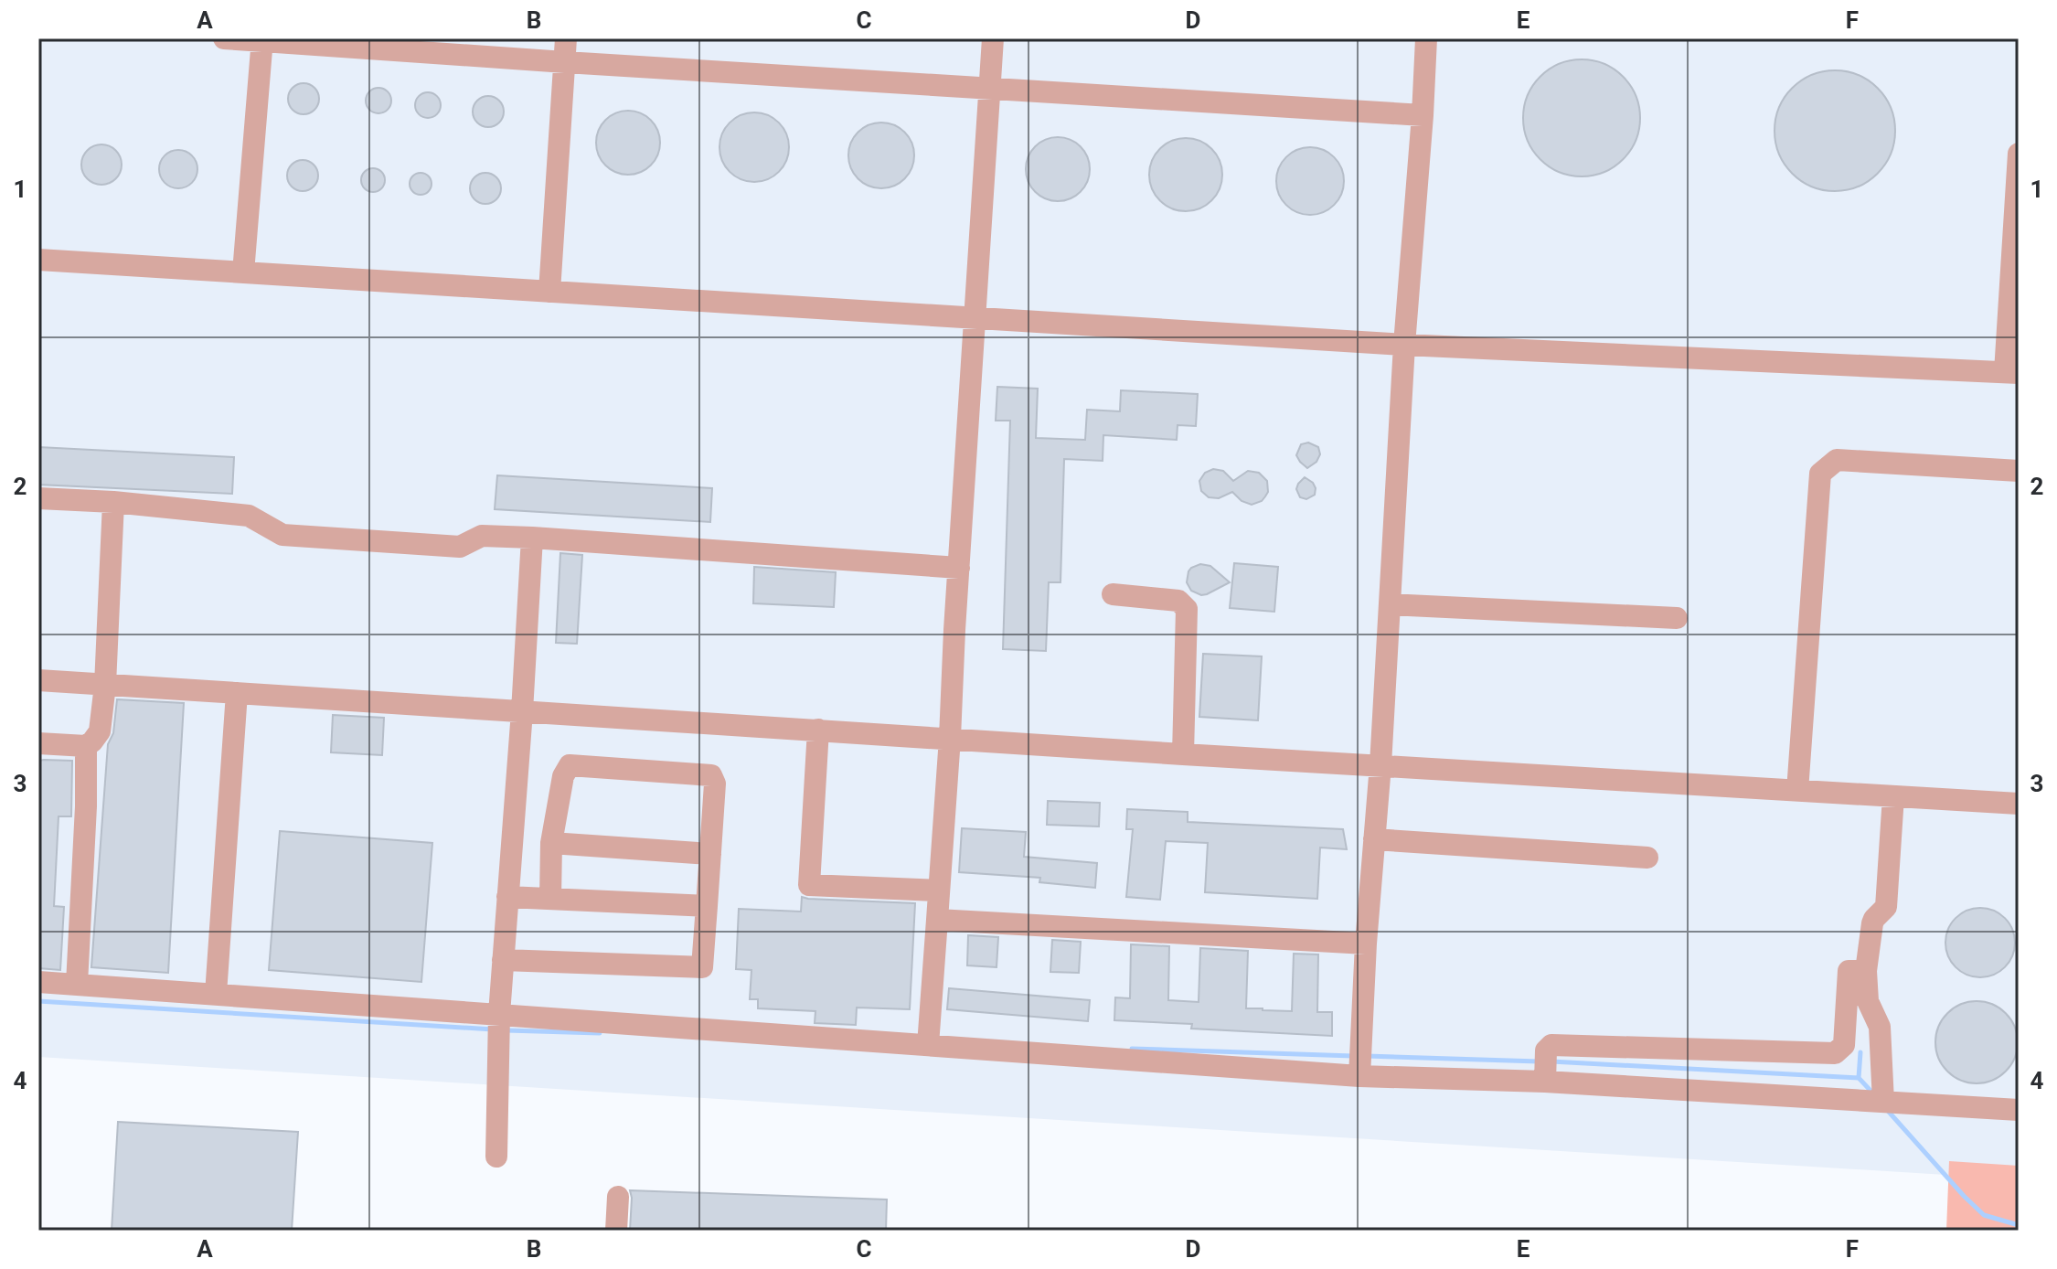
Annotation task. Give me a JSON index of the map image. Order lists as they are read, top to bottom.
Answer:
{
  "grid": {
    "columns": [
      "A",
      "B",
      "C",
      "D",
      "E",
      "F"
    ],
    "rows": [
      "1",
      "2",
      "3",
      "4"
    ]
  }
}
